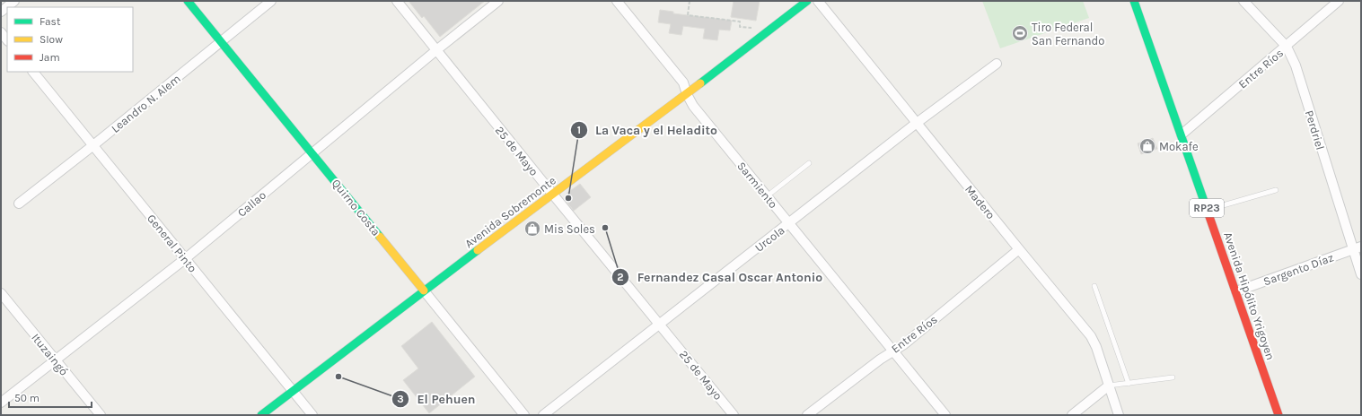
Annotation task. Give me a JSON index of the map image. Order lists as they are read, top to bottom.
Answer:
{
  "streets": {
    "main road": [
      "Quirno Costa",
      "RP23",
      "Avenida Sobremonte",
      "Avenida Hipólito Yrigoyen"
    ],
    "street": [
      "Entre Ríos",
      "Leandro N. Alem",
      "Perdriel",
      "25 de Mayo",
      "Sarmiento",
      "Madero",
      "Callao",
      "Urcola",
      "General Pinto",
      "Sargento Díaz",
      "Ituzaingó"
    ]
  },
  "crossings": [
    ["Entre Ríos", "Perdriel"],
    ["Entre Ríos", "Sarmiento"],
    ["Entre Ríos", "Madero"],
    ["Entre Ríos", "Avenida Hipólito Yrigoyen"],
    ["Leandro N. Alem", "Quirno Costa"],
    ["Leandro N. Alem", "General Pinto"],
    ["Perdriel", "Sargento Díaz"],
    ["25 de Mayo", "Callao"],
    ["25 de Mayo", "Avenida Sobremonte"],
    ["25 de Mayo", "Urcola"],
    ["Sarmiento", "Avenida Sobremonte"],
    ["Sarmiento", "Urcola"],
    ["Madero", "Urcola"],
    ["Callao", "Quirno Costa"],
    ["Callao", "General Pinto"],
    ["Callao", "Ituzaingó"],
    ["Quirno Costa", "Avenida Sobremonte"],
    ["Avenida Sobremonte", "General Pinto"],
    ["Sargento Díaz", "Avenida Hipólito Yrigoyen"]
  ],
  "places": {
    "sports": ["Tiro Federal San Fernando"],
    "shop": ["Mokafe", "Mis Soles"],
    "other": ["La Vaca y el Heladito", "Fernandez Casal Oscar Antonio", "El Pehuen"]
  },
  "legend": ["Fast", "Slow", "Jam"],
  "scale_bar": "50 m"
}
